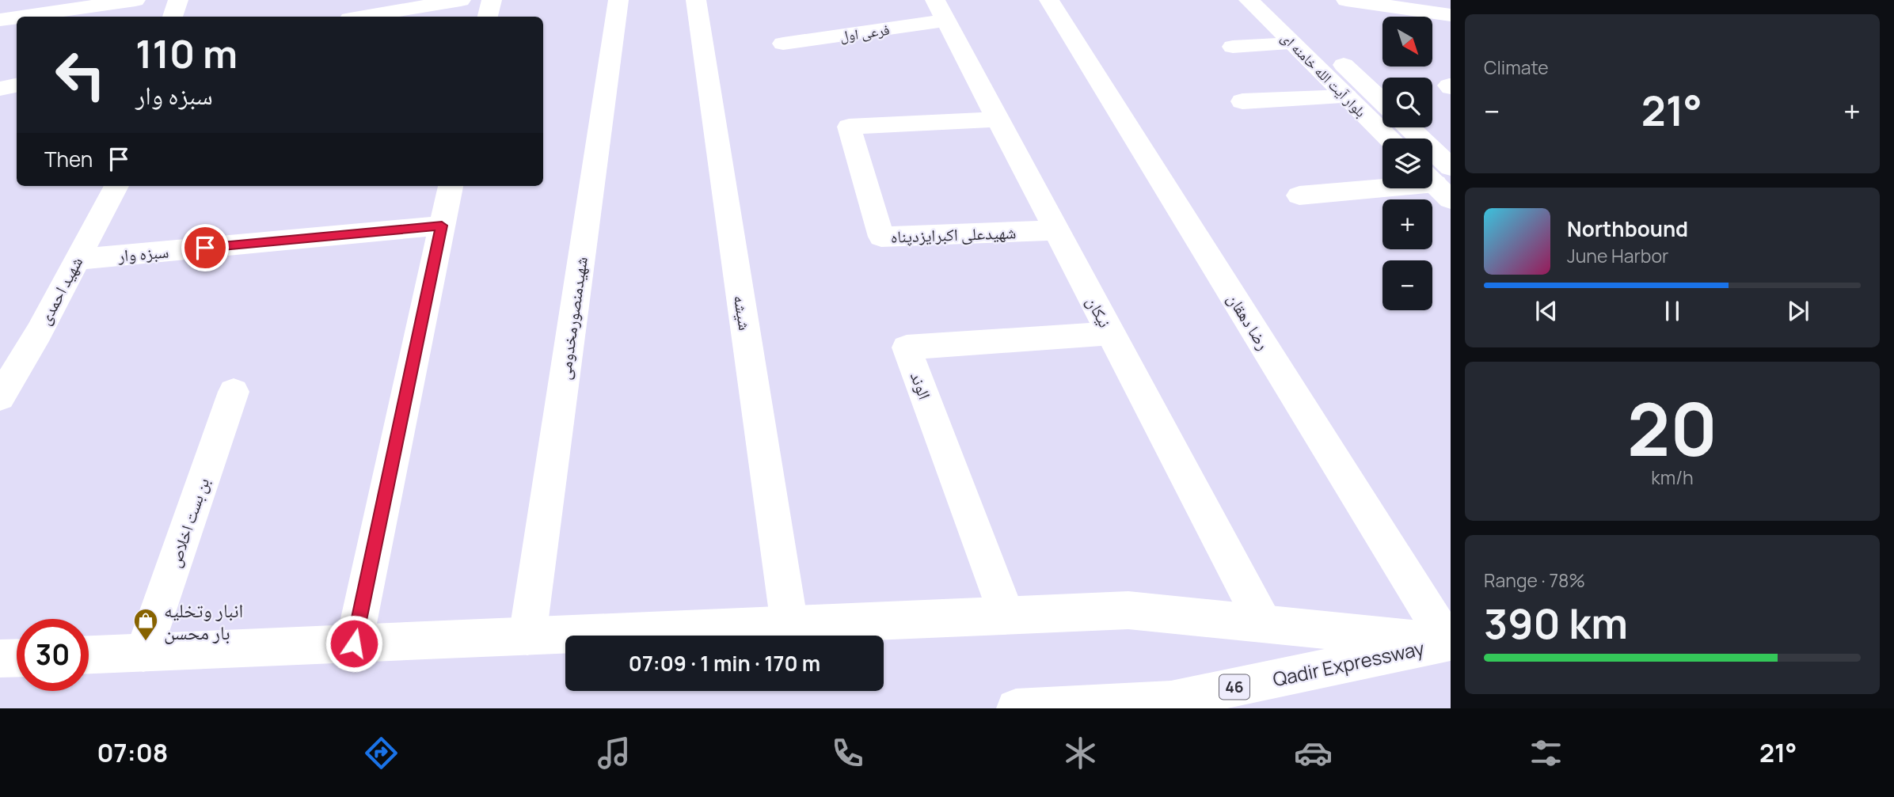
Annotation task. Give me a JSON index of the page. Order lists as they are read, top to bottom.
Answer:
{
  "streets": {
    "main road": [
      "فرعی اول",
      "بلوار آیت الله خامنه ای",
      "شهیدعلی اکبرایزدپناه",
      "سبزه وار",
      "شهید احمدی",
      "نیکان",
      "شیشه",
      "شهیدمنصورمخدومی",
      "رضا دهقان",
      "الوند",
      "بن بست اخلاص",
      "Qadir Expressway",
      "46"
    ]
  },
  "crossings": [
    ["فرعی اول", "نیکان"],
    ["شهیدعلی اکبرایزدپناه", "نیکان"],
    ["سبزه وار", "شهید احمدی"],
    ["نیکان", "الوند"],
    ["رضا دهقان", "Qadir Expressway"]
  ],
  "places": {
    "shop": ["انبار وتخلیه بار محسن"]
  },
  "north": "bottom right",
  "page": {
    "tile": [
      "Climate",
      ["20", "km/h"],
      ["Range · 78%", "390 km"]
    ],
    "map_buttons": ["+", "−"],
    "turn": ["110 m", "سبزه وار"],
    "heat": ["−", "21°", "+"],
    "then": "Then",
    "song": ["Northbound", "June Harbor"],
    "limit": "30",
    "trip": "07:09 · 1 min · 170 m",
    "tabs": ["07:08", "21°"]
  }
}
